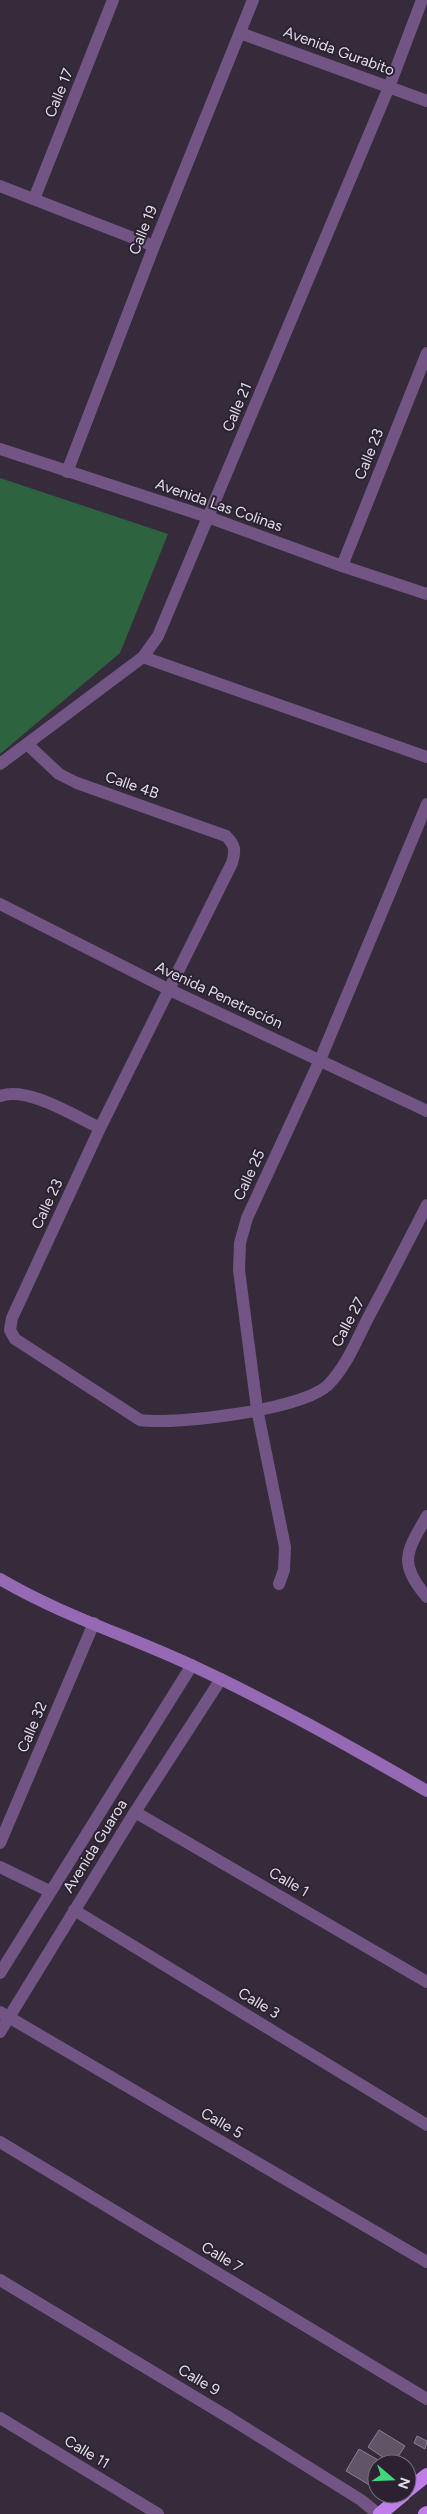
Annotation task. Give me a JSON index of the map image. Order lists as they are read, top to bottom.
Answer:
{
  "streets": {
    "street": [
      "Avenida Gurabito",
      "Calle 17",
      "Calle 19",
      "Calle 21",
      "Calle 23",
      "Avenida Las Colinas",
      "Calle 4B",
      "Avenida Penetración",
      "Calle 25",
      "Calle 27",
      "Calle 32",
      "Avenida Guaroa",
      "Calle 1",
      "Calle 3",
      "Calle 5",
      "Calle 7",
      "Calle 9",
      "Calle 11"
    ]
  },
  "crossings": [
    ["Avenida Gurabito", "Calle 19"],
    ["Avenida Gurabito", "Calle 21"],
    ["Calle 19", "Avenida Las Colinas"],
    ["Calle 21", "Avenida Las Colinas"],
    ["Calle 21", "Calle 4B"],
    ["Calle 23", "Avenida Las Colinas"],
    ["Calle 23", "Calle 4B"],
    ["Calle 23", "Avenida Penetración"],
    ["Calle 23", "Calle 25"],
    ["Calle 23", "Calle 27"],
    ["Avenida Penetración", "Calle 25"],
    ["Calle 25", "Calle 27"],
    ["Avenida Guaroa", "Calle 1"],
    ["Avenida Guaroa", "Calle 3"],
    ["Avenida Guaroa", "Calle 5"]
  ],
  "north": "right"
}
